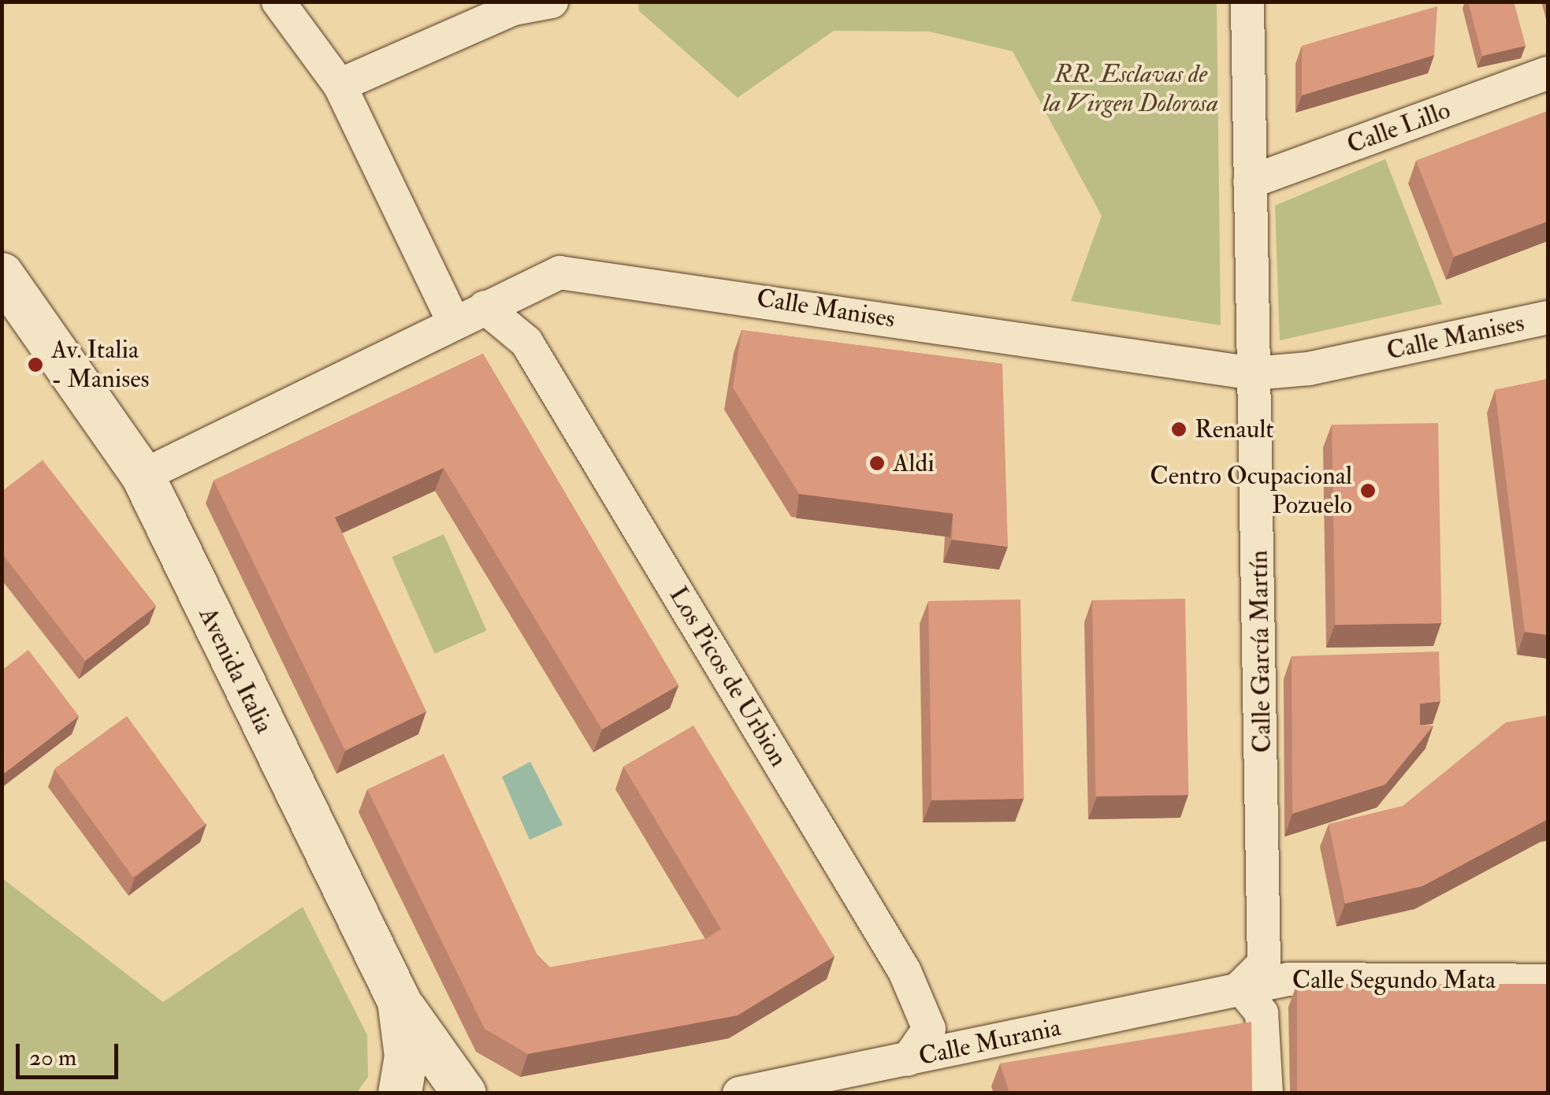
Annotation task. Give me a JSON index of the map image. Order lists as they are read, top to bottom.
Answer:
{
  "streets": {
    "main road": ["Avenida Italia"],
    "street": [
      "Calle Lillo",
      "Calle Manises",
      "Calle García Martín",
      "Los Picos de Urbion",
      "Calle Segundo Mata",
      "Calle Murania"
    ]
  },
  "crossings": [
    ["Calle Lillo", "Calle García Martín"],
    ["Calle Manises", "Calle García Martín"],
    ["Calle Manises", "Avenida Italia"],
    ["Calle Manises", "Los Picos de Urbion"],
    ["Calle García Martín", "Calle Segundo Mata"],
    ["Calle García Martín", "Calle Murania"],
    ["Los Picos de Urbion", "Calle Murania"],
    ["Calle Segundo Mata", "Calle Murania"]
  ],
  "parks": ["RR. Esclavas de la Virgen Dolorosa"],
  "places": [
    "Av. Italia - Manises",
    "Renault",
    "Aldi",
    "Centro Ocupacional Pozuelo"
  ],
  "scale_bar": "20 m"
}
